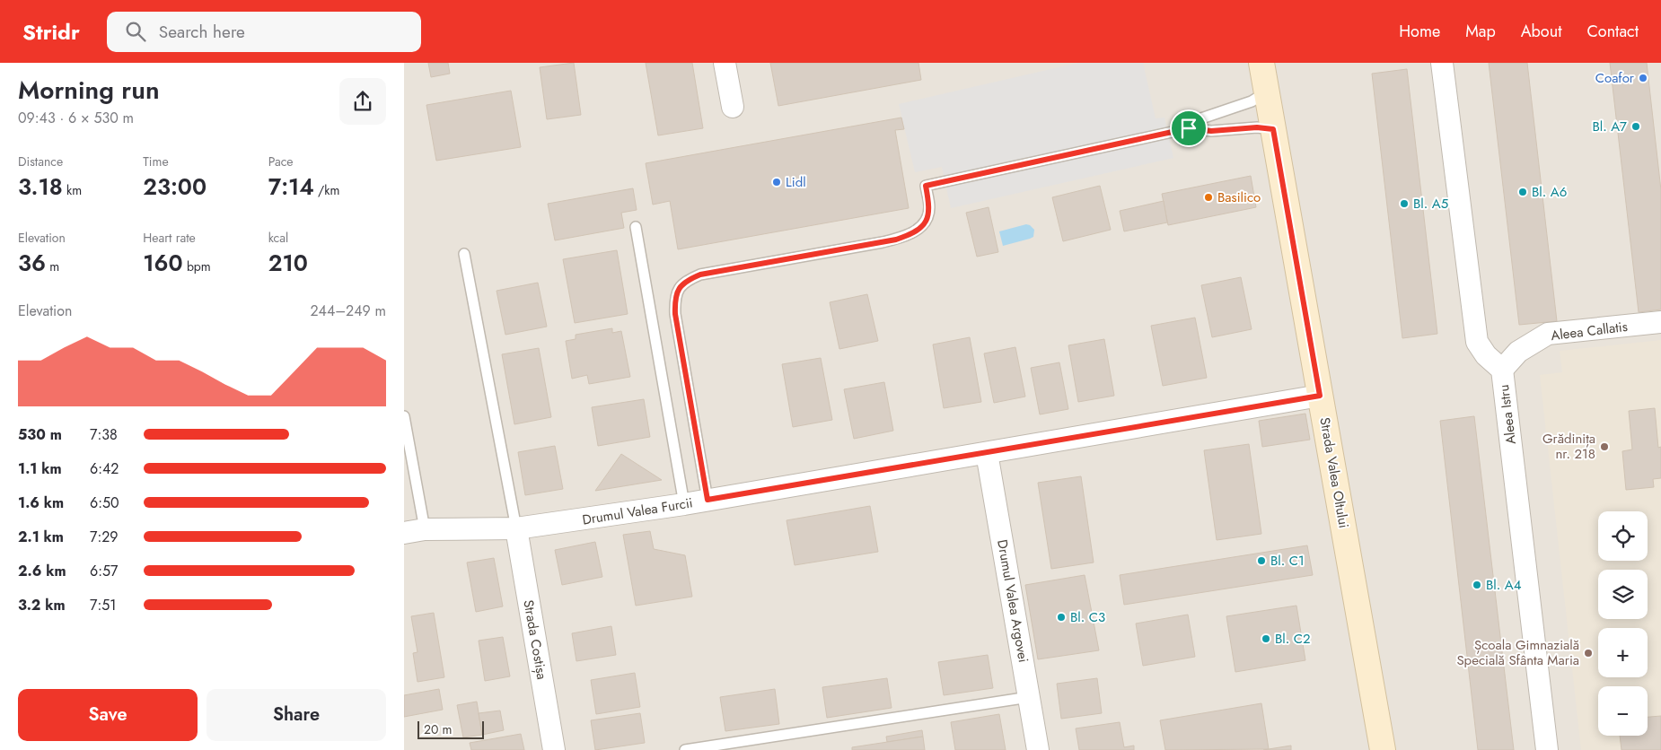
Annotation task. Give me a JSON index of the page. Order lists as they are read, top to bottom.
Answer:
{
  "streets": {
    "main road": ["Strada Valea Oltului"],
    "street": [
      "Aleea Callatis",
      "Aleea Istru",
      "Drumul Valea Furcii",
      "Drumul Valea Argovei",
      "Strada Costișa"
    ]
  },
  "crossings": [
    ["Aleea Callatis", "Aleea Istru"],
    ["Strada Valea Oltului", "Drumul Valea Furcii"],
    ["Drumul Valea Furcii", "Drumul Valea Argovei"],
    ["Drumul Valea Furcii", "Strada Costișa"]
  ],
  "places": [
    "Coafor",
    "Bl. A7",
    "Lidl",
    "Bl. A6",
    "Basilico",
    "Bl. A5",
    "Grădinița nr. 218",
    "Bl. C1",
    "Bl. A4",
    "Bl. C3",
    "Bl. C2",
    "Școala Gimnazială Specială Sfânta Maria"
  ],
  "scale_bar": "20 m",
  "page": {
    "header": "Stridr",
    "search": "Search here",
    "nav": [
      "Home",
      "Map",
      "About",
      "Contact"
    ],
    "heading": ["Morning run", "09:43 · 6 × 530 m"],
    "stats": [
      ["Distance", "3.18 km"],
      ["Time", "23:00"],
      ["Pace", "7:14 /km"],
      ["Elevation", "36 m"],
      ["Heart rate", "160 bpm"],
      ["kcal", "210"]
    ],
    "chart": ["Elevation", "244–249 m"],
    "list": [
      {
        "name": "530 m",
        "note": "7:38"
      },
      {
        "name": "1.1 km",
        "note": "6:42"
      },
      {
        "name": "1.6 km",
        "note": "6:50"
      },
      {
        "name": "2.1 km",
        "note": "7:29"
      },
      {
        "name": "2.6 km",
        "note": "6:57"
      },
      {
        "name": "3.2 km",
        "note": "7:51"
      }
    ],
    "map_buttons": ["+", "−"],
    "buttons": ["Save", "Share"],
    "scale": "20 m"
  }
}
